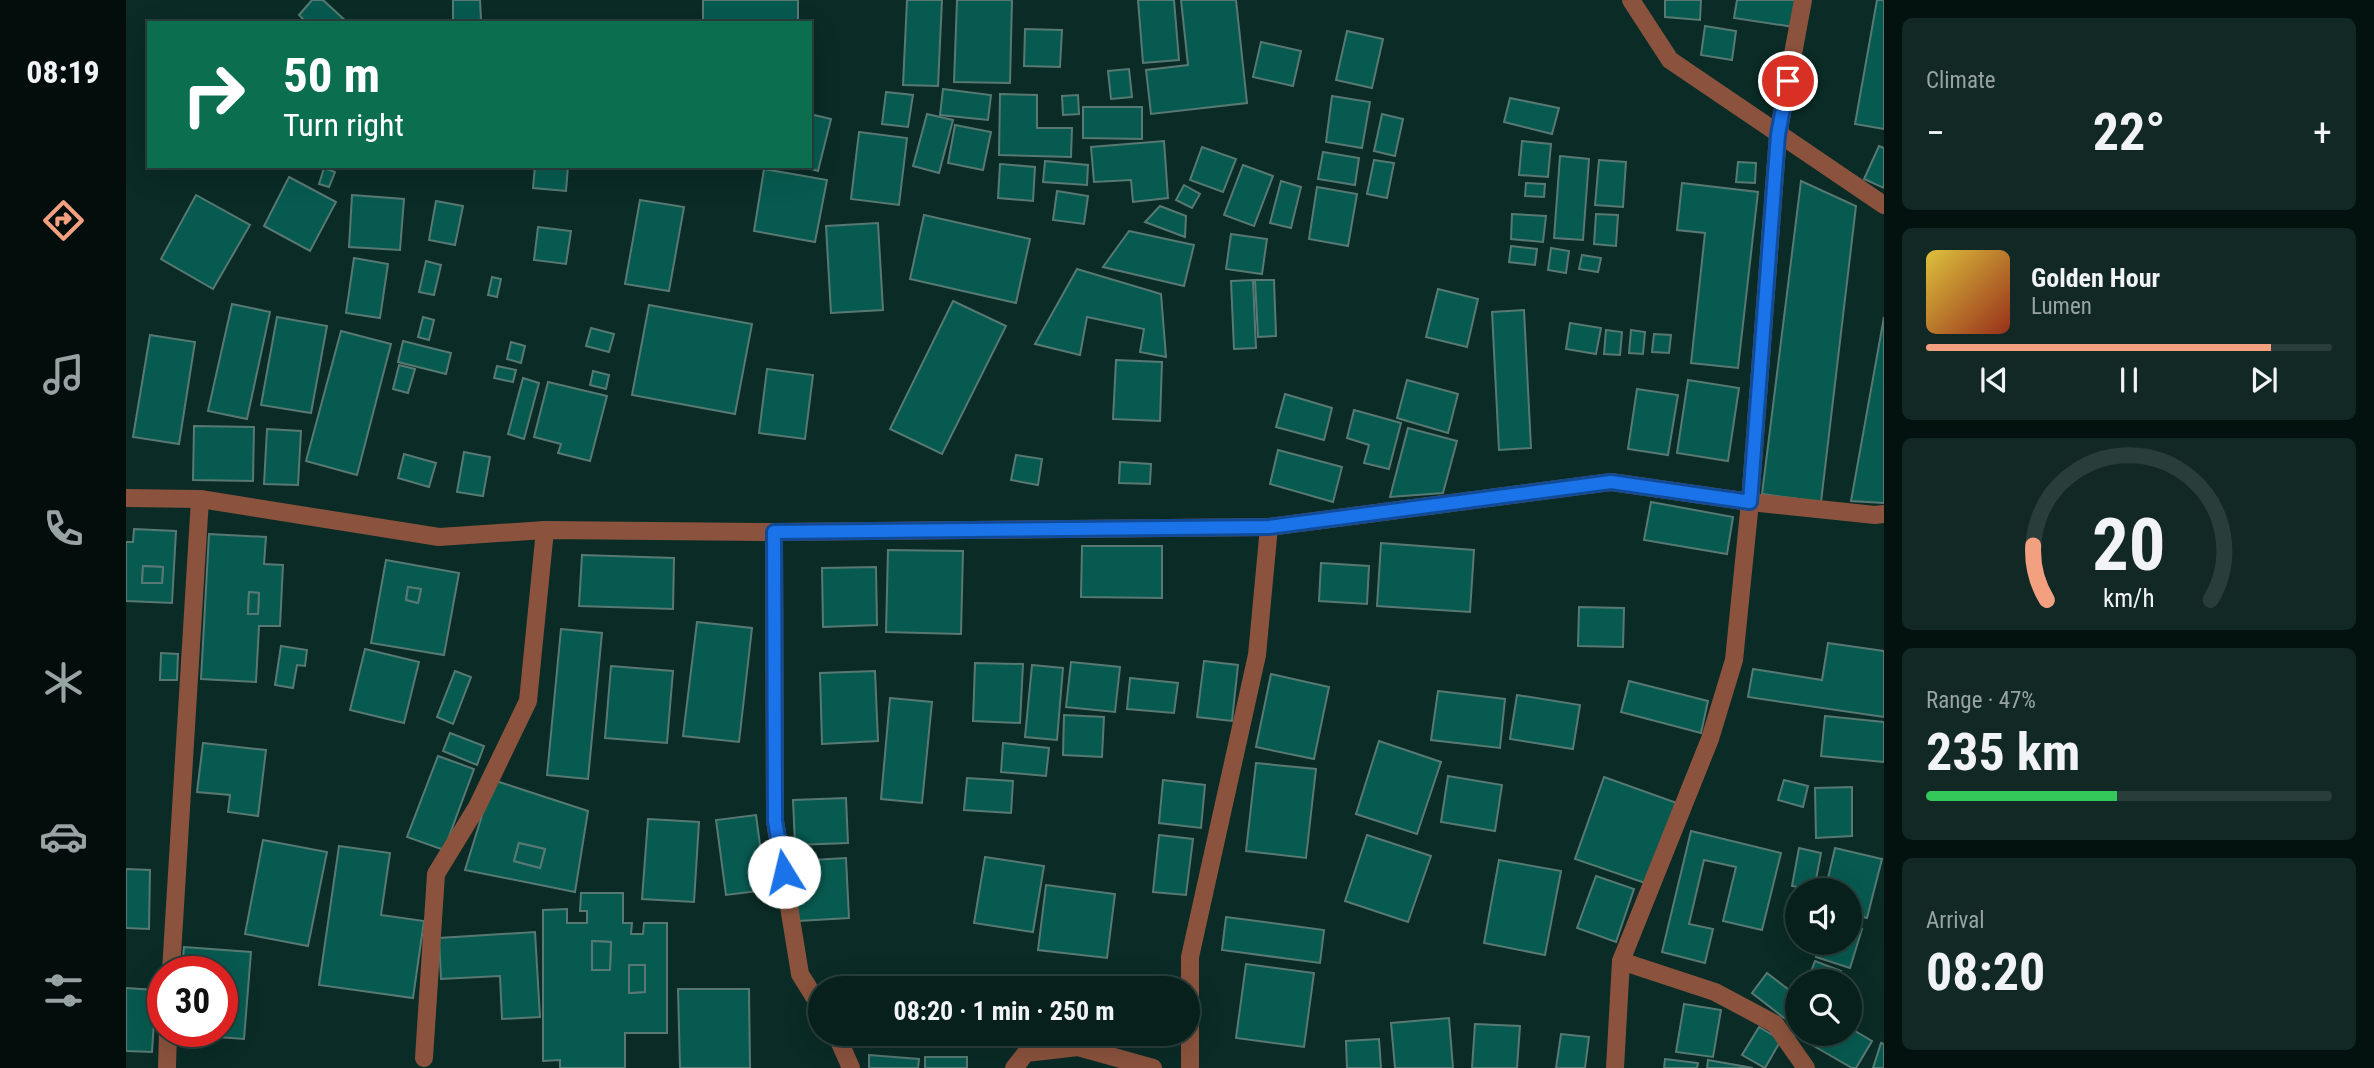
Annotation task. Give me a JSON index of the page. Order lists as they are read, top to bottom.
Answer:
{
  "page": {
    "tabs": "08:19",
    "tile": [
      "Climate",
      ["Range · 47%", "235 km"],
      ["Arrival", "08:20"]
    ],
    "turn": ["50 m", "Turn right"],
    "heat": ["−", "22°", "+"],
    "song": ["Golden Hour", "Lumen"],
    "limit": "30",
    "trip": "08:20 · 1 min · 250 m",
    "gauge": ["20", "km/h"]
  }
}
